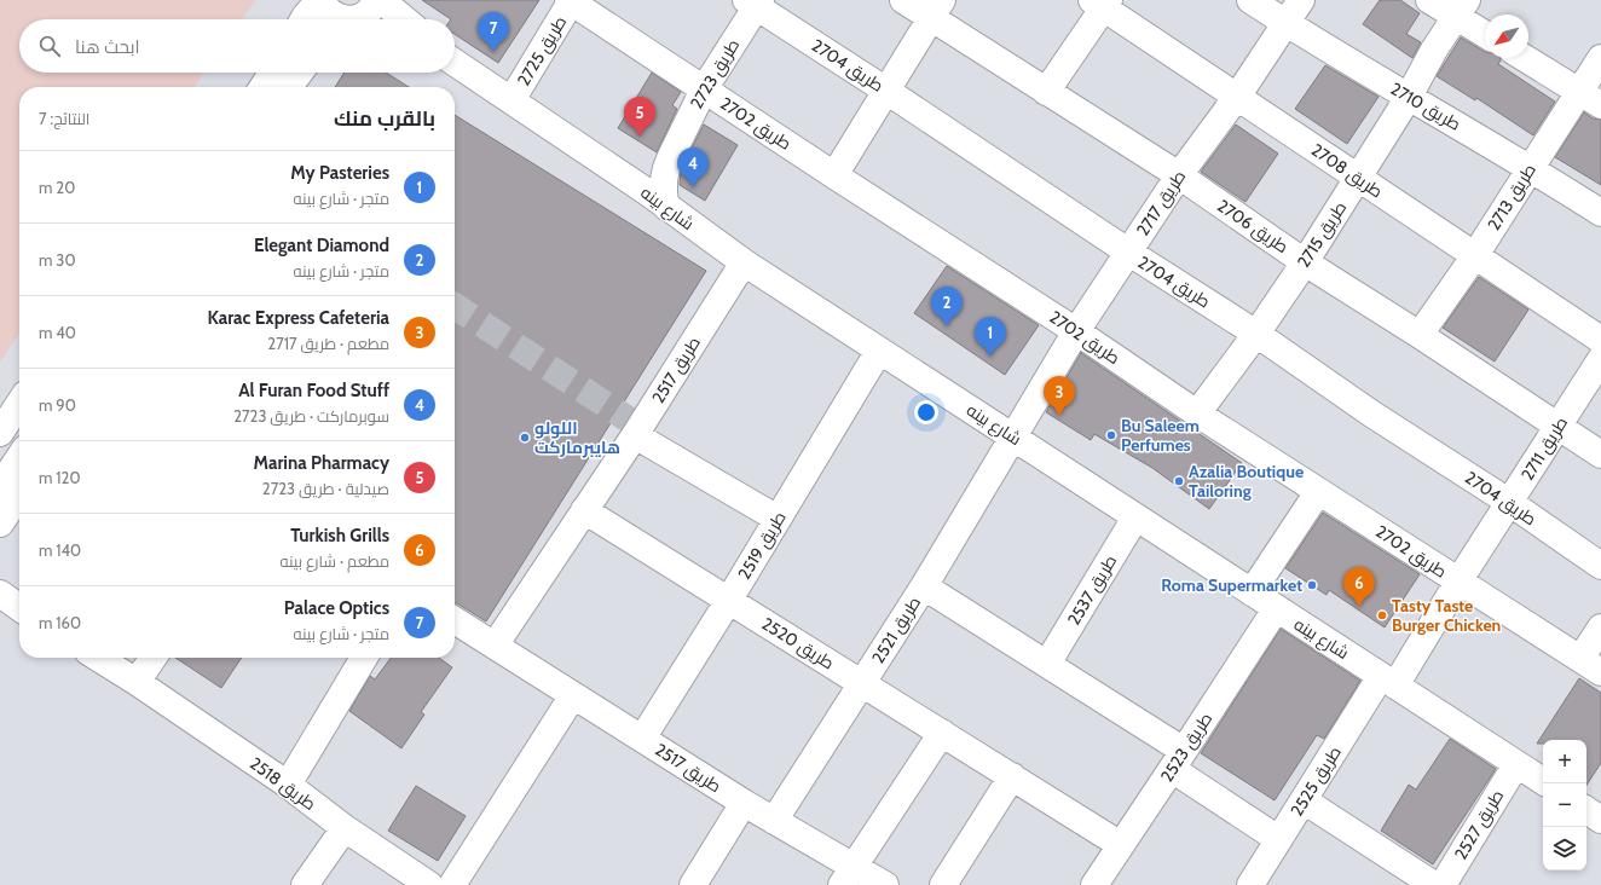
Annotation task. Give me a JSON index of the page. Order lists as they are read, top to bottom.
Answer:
{
  "streets": {
    "street": [
      "طريق 2725",
      "طريق 2704",
      "طريق 2723",
      "طريق 2710",
      "طريق 2702",
      "طريق 2708",
      "طريق 2713",
      "طريق 2717",
      "شارع بينه",
      "طريق 2706",
      "طريق 2715",
      "طريق 2517",
      "طريق 2711",
      "طريق 2519",
      "طريق 2537",
      "طريق 2521",
      "طريق 2520",
      "طريق 2523",
      "طريق 2525",
      "طريق 2518",
      "طريق 2527"
    ]
  },
  "crossings": [
    ["طريق 2725", "طريق 2702"],
    ["طريق 2725", "شارع بينه"],
    ["طريق 2704", "طريق 2723"],
    ["طريق 2704", "طريق 2717"],
    ["طريق 2704", "طريق 2715"],
    ["طريق 2704", "طريق 2711"],
    ["طريق 2723", "طريق 2702"],
    ["طريق 2723", "شارع بينه"],
    ["طريق 2710", "طريق 2713"],
    ["طريق 2710", "طريق 2717"],
    ["طريق 2710", "طريق 2715"],
    ["طريق 2702", "طريق 2717"],
    ["طريق 2702", "طريق 2715"],
    ["طريق 2702", "طريق 2711"],
    ["طريق 2708", "طريق 2713"],
    ["طريق 2708", "طريق 2717"],
    ["طريق 2708", "طريق 2715"],
    ["طريق 2713", "طريق 2706"],
    ["طريق 2717", "شارع بينه"],
    ["طريق 2717", "طريق 2706"],
    ["طريق 2717", "طريق 2521"],
    ["شارع بينه", "طريق 2517"],
    ["شارع بينه", "طريق 2711"],
    ["شارع بينه", "طريق 2519"],
    ["شارع بينه", "طريق 2537"],
    ["شارع بينه", "طريق 2521"],
    ["شارع بينه", "طريق 2523"],
    ["شارع بينه", "طريق 2525"],
    ["شارع بينه", "طريق 2527"],
    ["طريق 2706", "طريق 2715"],
    ["طريق 2706", "طريق 2711"],
    ["طريق 2517", "طريق 2519"],
    ["طريق 2517", "طريق 2521"],
    ["طريق 2517", "طريق 2520"],
    ["طريق 2711", "طريق 2525"],
    ["طريق 2519", "طريق 2520"],
    ["طريق 2521", "طريق 2520"],
    ["طريق 2520", "طريق 2523"]
  ],
  "places": [
    "Bu Saleem Perfumes",
    "اللولو هايبرماركت",
    "Azalia Boutique Tailoring",
    "Roma Supermarket",
    "Tasty Taste Burger Chicken"
  ],
  "north": "bottom left",
  "page": {
    "pins": [
      "7",
      "5",
      "4",
      "2",
      "1",
      "3",
      "6"
    ],
    "search": "ابحث هنا",
    "heading": ["بالقرب منك", "النتائج: 7"],
    "list": [
      {
        "mark": "1",
        "name": "My Pasteries",
        "note": "متجر · شارع بينه",
        "value": "20 m"
      },
      {
        "mark": "2",
        "name": "Elegant Diamond",
        "note": "متجر · شارع بينه",
        "value": "30 m"
      },
      {
        "mark": "3",
        "name": "Karac Express Cafeteria",
        "note": "مطعم · طريق 2717",
        "value": "40 m"
      },
      {
        "mark": "4",
        "name": "Al Furan Food Stuff",
        "note": "سوبرماركت · طريق 2723",
        "value": "90 m"
      },
      {
        "mark": "5",
        "name": "Marina Pharmacy",
        "note": "صيدلية · طريق 2723",
        "value": "120 m"
      },
      {
        "mark": "6",
        "name": "Turkish Grills",
        "note": "مطعم · شارع بينه",
        "value": "140 m"
      },
      {
        "mark": "7",
        "name": "Palace Optics",
        "note": "متجر · شارع بينه",
        "value": "160 m"
      }
    ],
    "map_buttons": ["+", "−"]
  }
}
